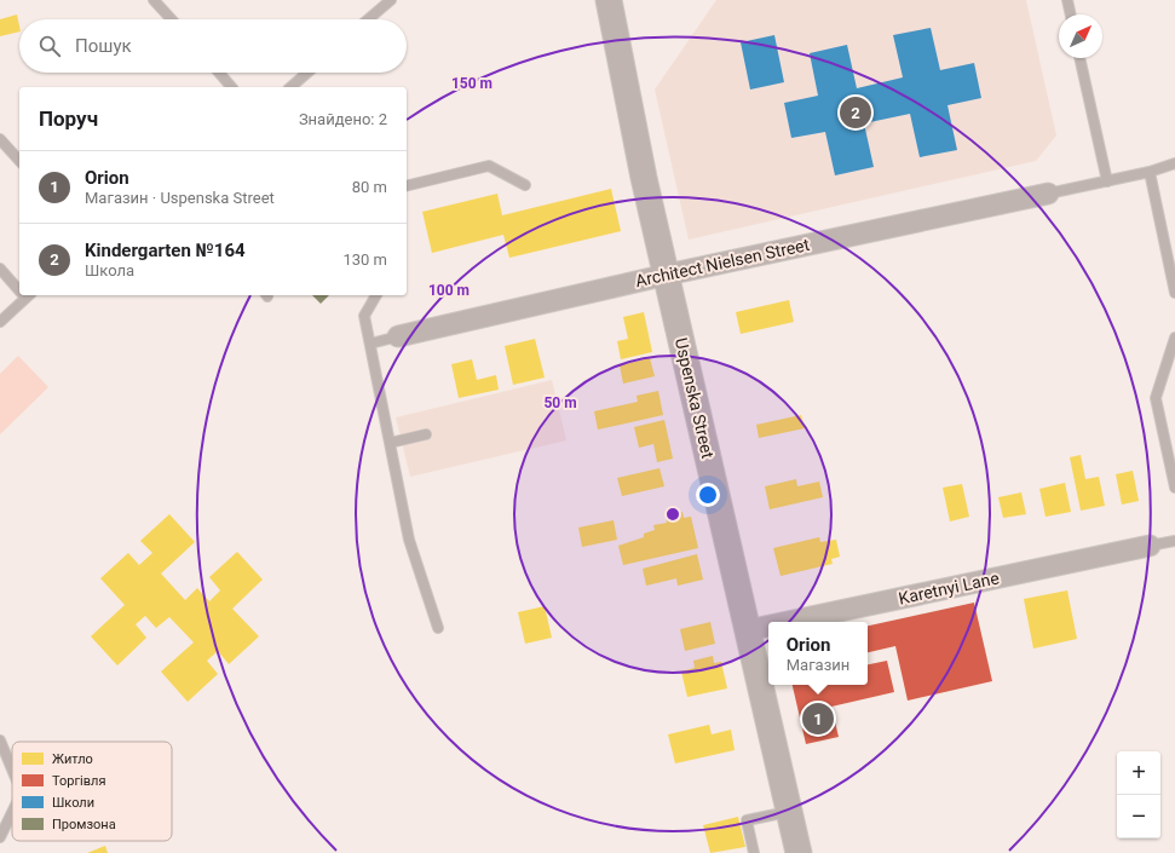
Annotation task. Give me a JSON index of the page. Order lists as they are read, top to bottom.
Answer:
{
  "streets": {
    "street": ["Architect Nielsen Street", "Uspenska Street", "Karetnyi Lane"]
  },
  "crossings": [
    ["Architect Nielsen Street", "Uspenska Street"],
    ["Uspenska Street", "Karetnyi Lane"]
  ],
  "legend": [
    "Житло",
    "Торгівля",
    "Школи",
    "Промзона"
  ],
  "north": "top right",
  "page": {
    "search": "Пошук",
    "heading": ["Поруч", "Знайдено: 2"],
    "pins": ["2", "1"],
    "list": [
      {
        "mark": "1",
        "name": "Orion",
        "note": "Магазин · Uspenska Street",
        "value": "80 m"
      },
      {
        "mark": "2",
        "name": "Kindergarten №164",
        "note": "Школа",
        "value": "130 m"
      }
    ],
    "popup": ["Orion", "Магазин"],
    "map_buttons": ["+", "−"]
  },
  "rings": ["150 m", "100 m", "50 m"]
}
